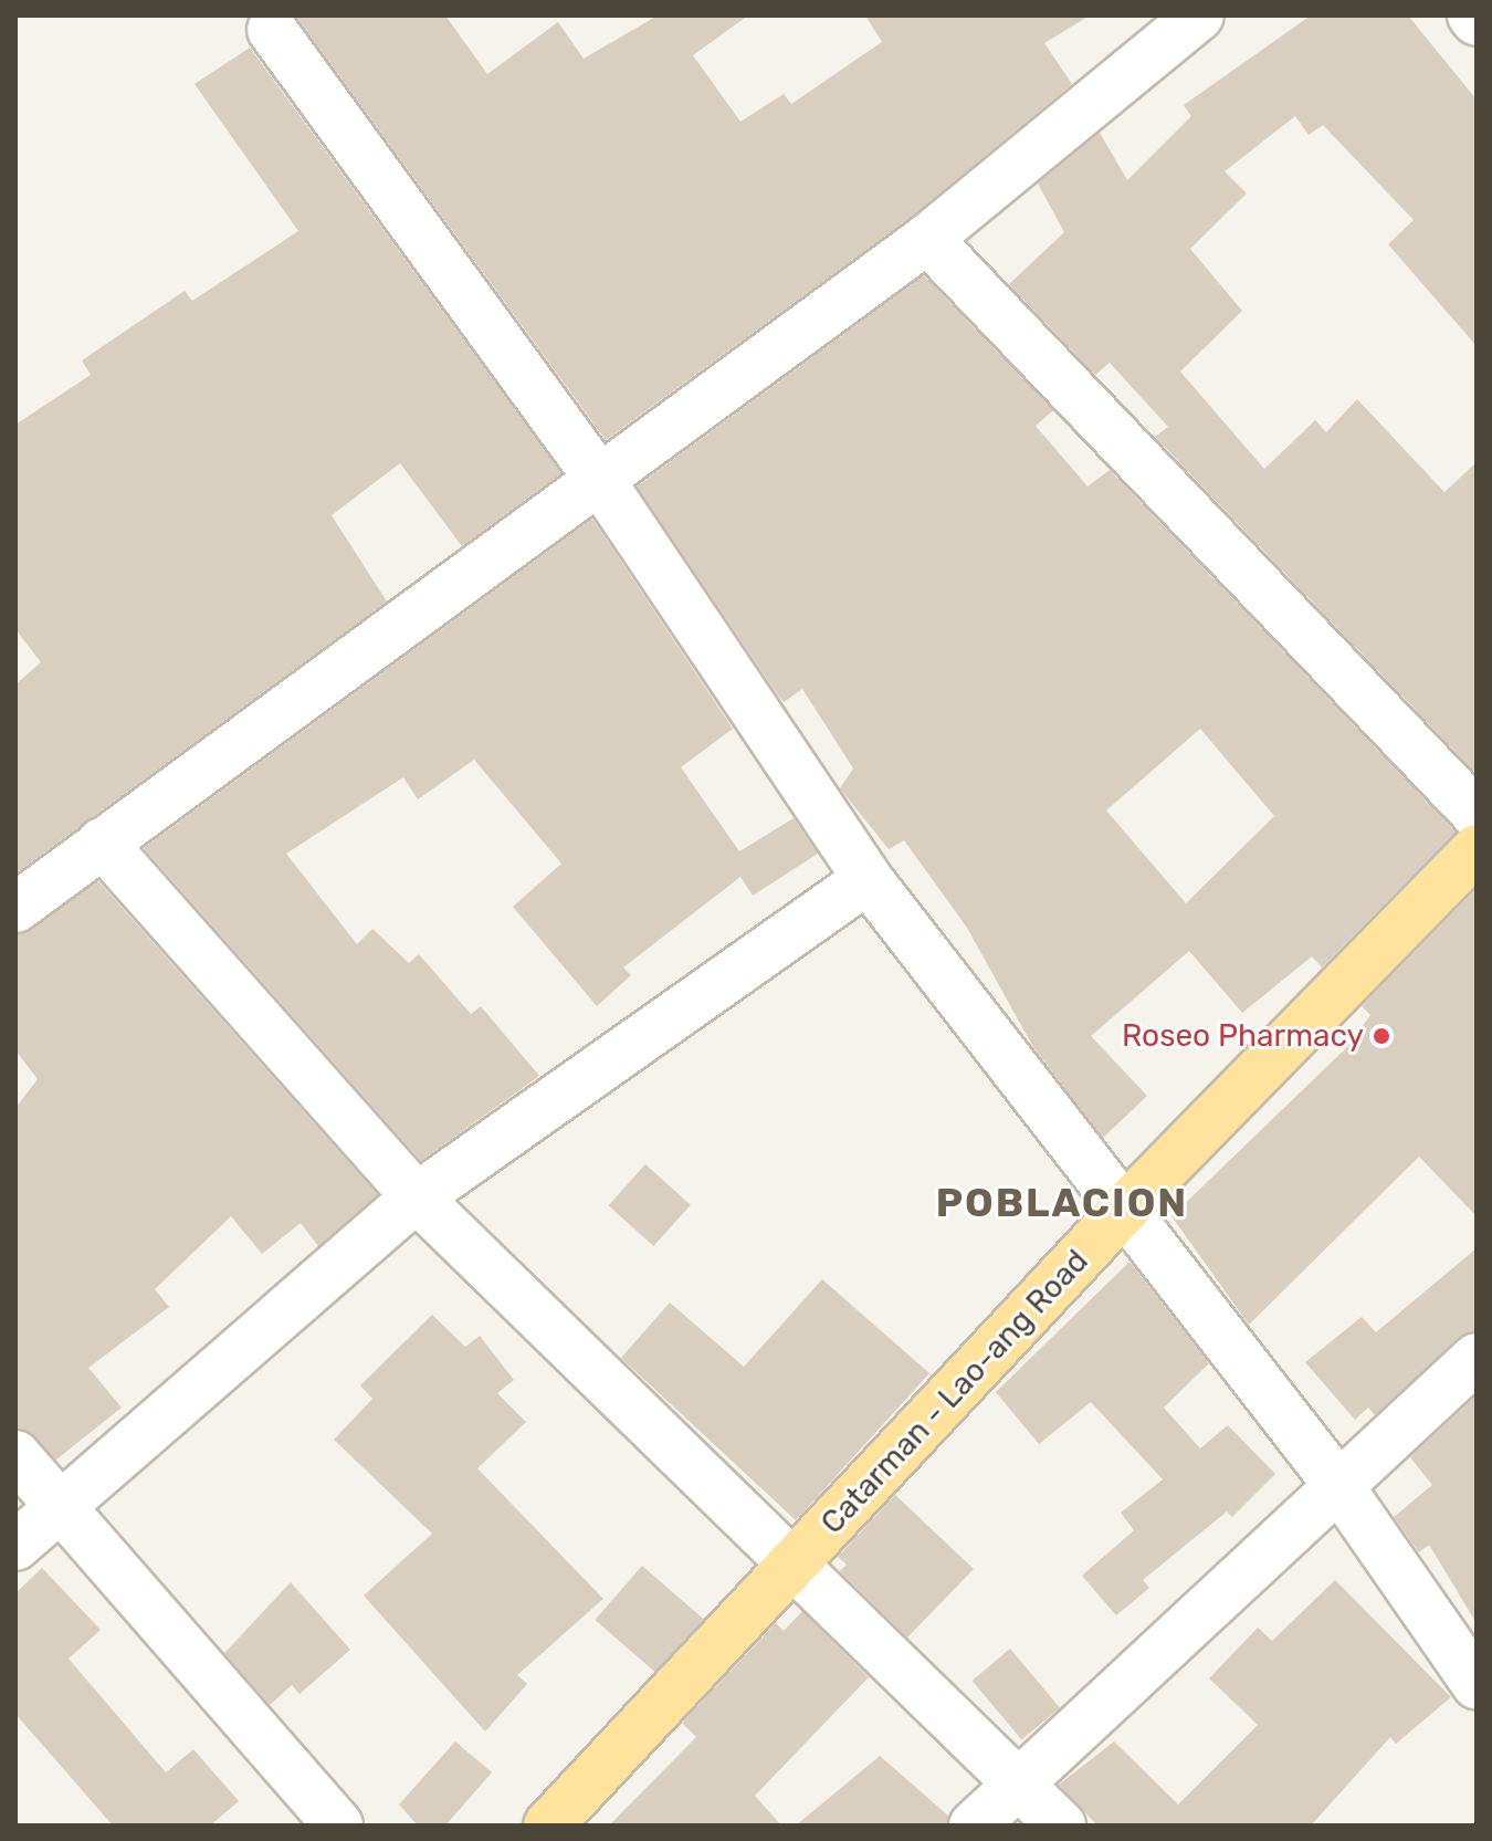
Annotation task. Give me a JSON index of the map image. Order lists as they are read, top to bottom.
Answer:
{
  "streets": {
    "main road": ["Catarman - Lao-ang Road"]
  },
  "districts": ["POBLACION"],
  "places": ["Roseo Pharmacy"]
}
